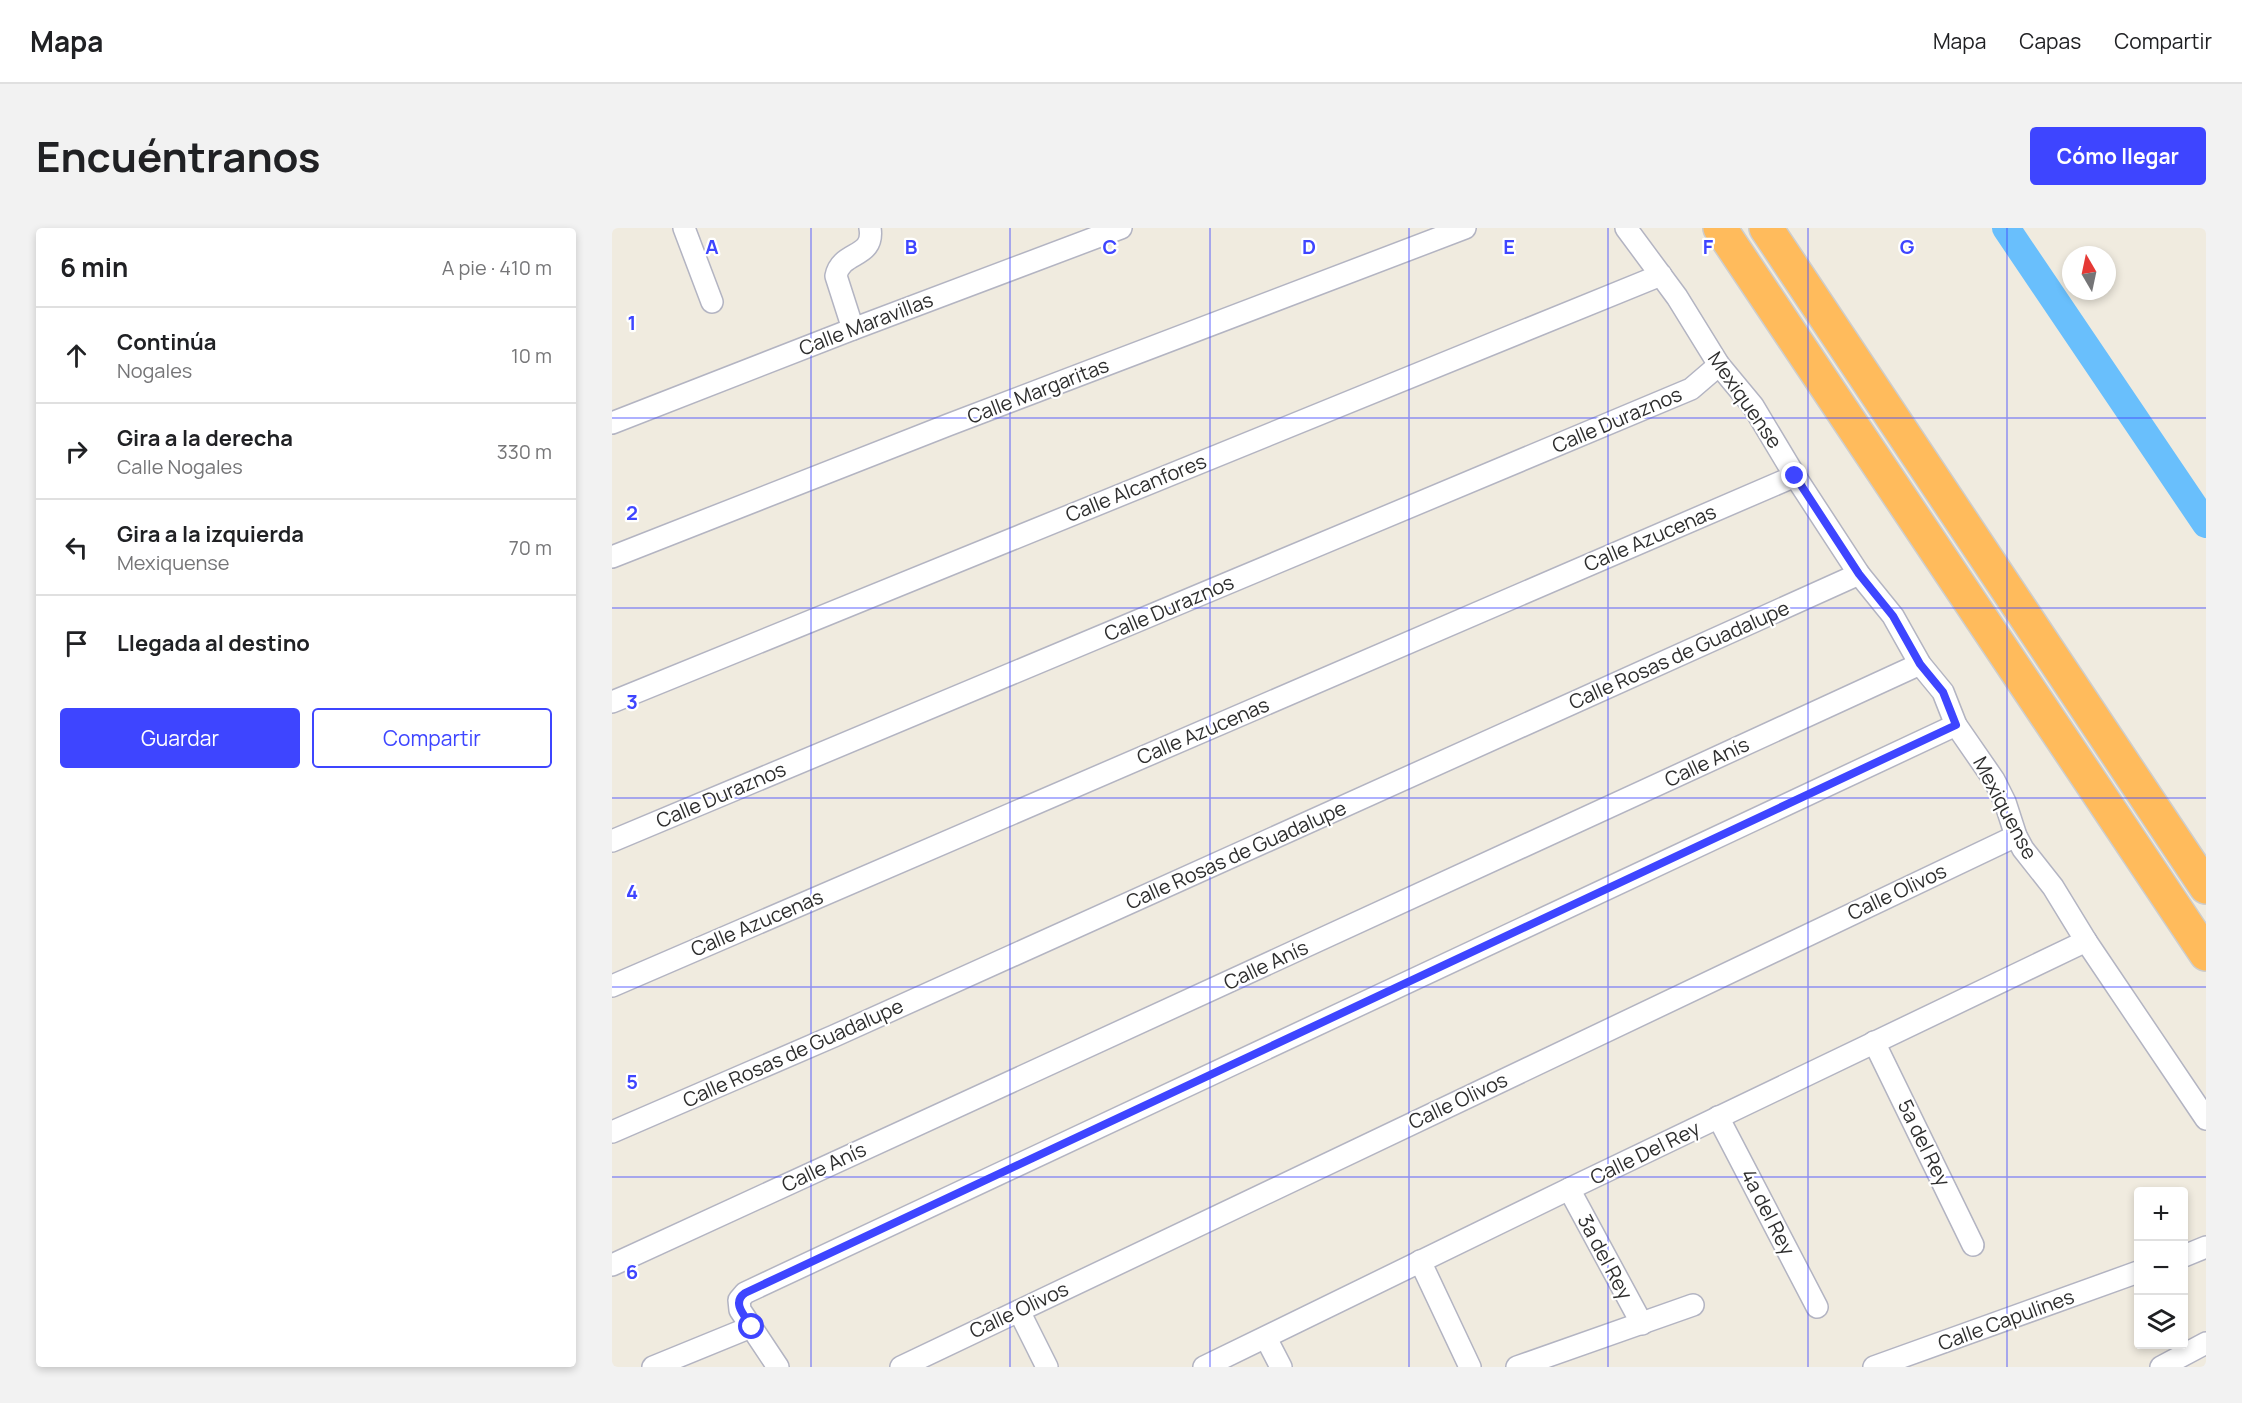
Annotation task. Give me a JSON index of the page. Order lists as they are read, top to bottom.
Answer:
{
  "streets": {
    "street": [
      "Calle Maravillas",
      "Calle Margaritas",
      "Mexiquense",
      "Calle Duraznos",
      "Calle Alcanfores",
      "Calle Azucenas",
      "Calle Rosas de Guadalupe",
      "Calle Anís",
      "Calle Olivos",
      "5a del Rey",
      "Calle Del Rey",
      "4a del Rey",
      "3a del Rey",
      "Calle Capulines"
    ]
  },
  "crossings": [
    ["Mexiquense", "Calle Duraznos"],
    ["Mexiquense", "Calle Alcanfores"],
    ["Mexiquense", "Calle Azucenas"],
    ["Mexiquense", "Calle Rosas de Guadalupe"],
    ["Mexiquense", "Calle Anís"],
    ["Mexiquense", "Calle Olivos"],
    ["Mexiquense", "Calle Del Rey"],
    ["5a del Rey", "Calle Del Rey"],
    ["Calle Del Rey", "4a del Rey"],
    ["Calle Del Rey", "3a del Rey"]
  ],
  "north": "top",
  "page": {
    "header": "Mapa",
    "nav": ["Mapa", "Capas", "Compartir"],
    "title": "Encuéntranos",
    "buttons": [
      "Cómo llegar",
      ["Guardar", "Compartir"]
    ],
    "heading": ["6 min", "A pie · 410 m"],
    "list": [
      ["Continúa", "Nogales", "10 m"],
      ["Gira a la derecha", "Calle Nogales", "330 m"],
      ["Gira a la izquierda", "Mexiquense", "70 m"],
      "Llegada al destino"
    ],
    "map_buttons": ["+", "−"]
  },
  "grid": {
    "columns": [
      "A",
      "B",
      "C",
      "D",
      "E",
      "F",
      "G"
    ],
    "rows": [
      "1",
      "2",
      "3",
      "4",
      "5",
      "6"
    ]
  }
}
